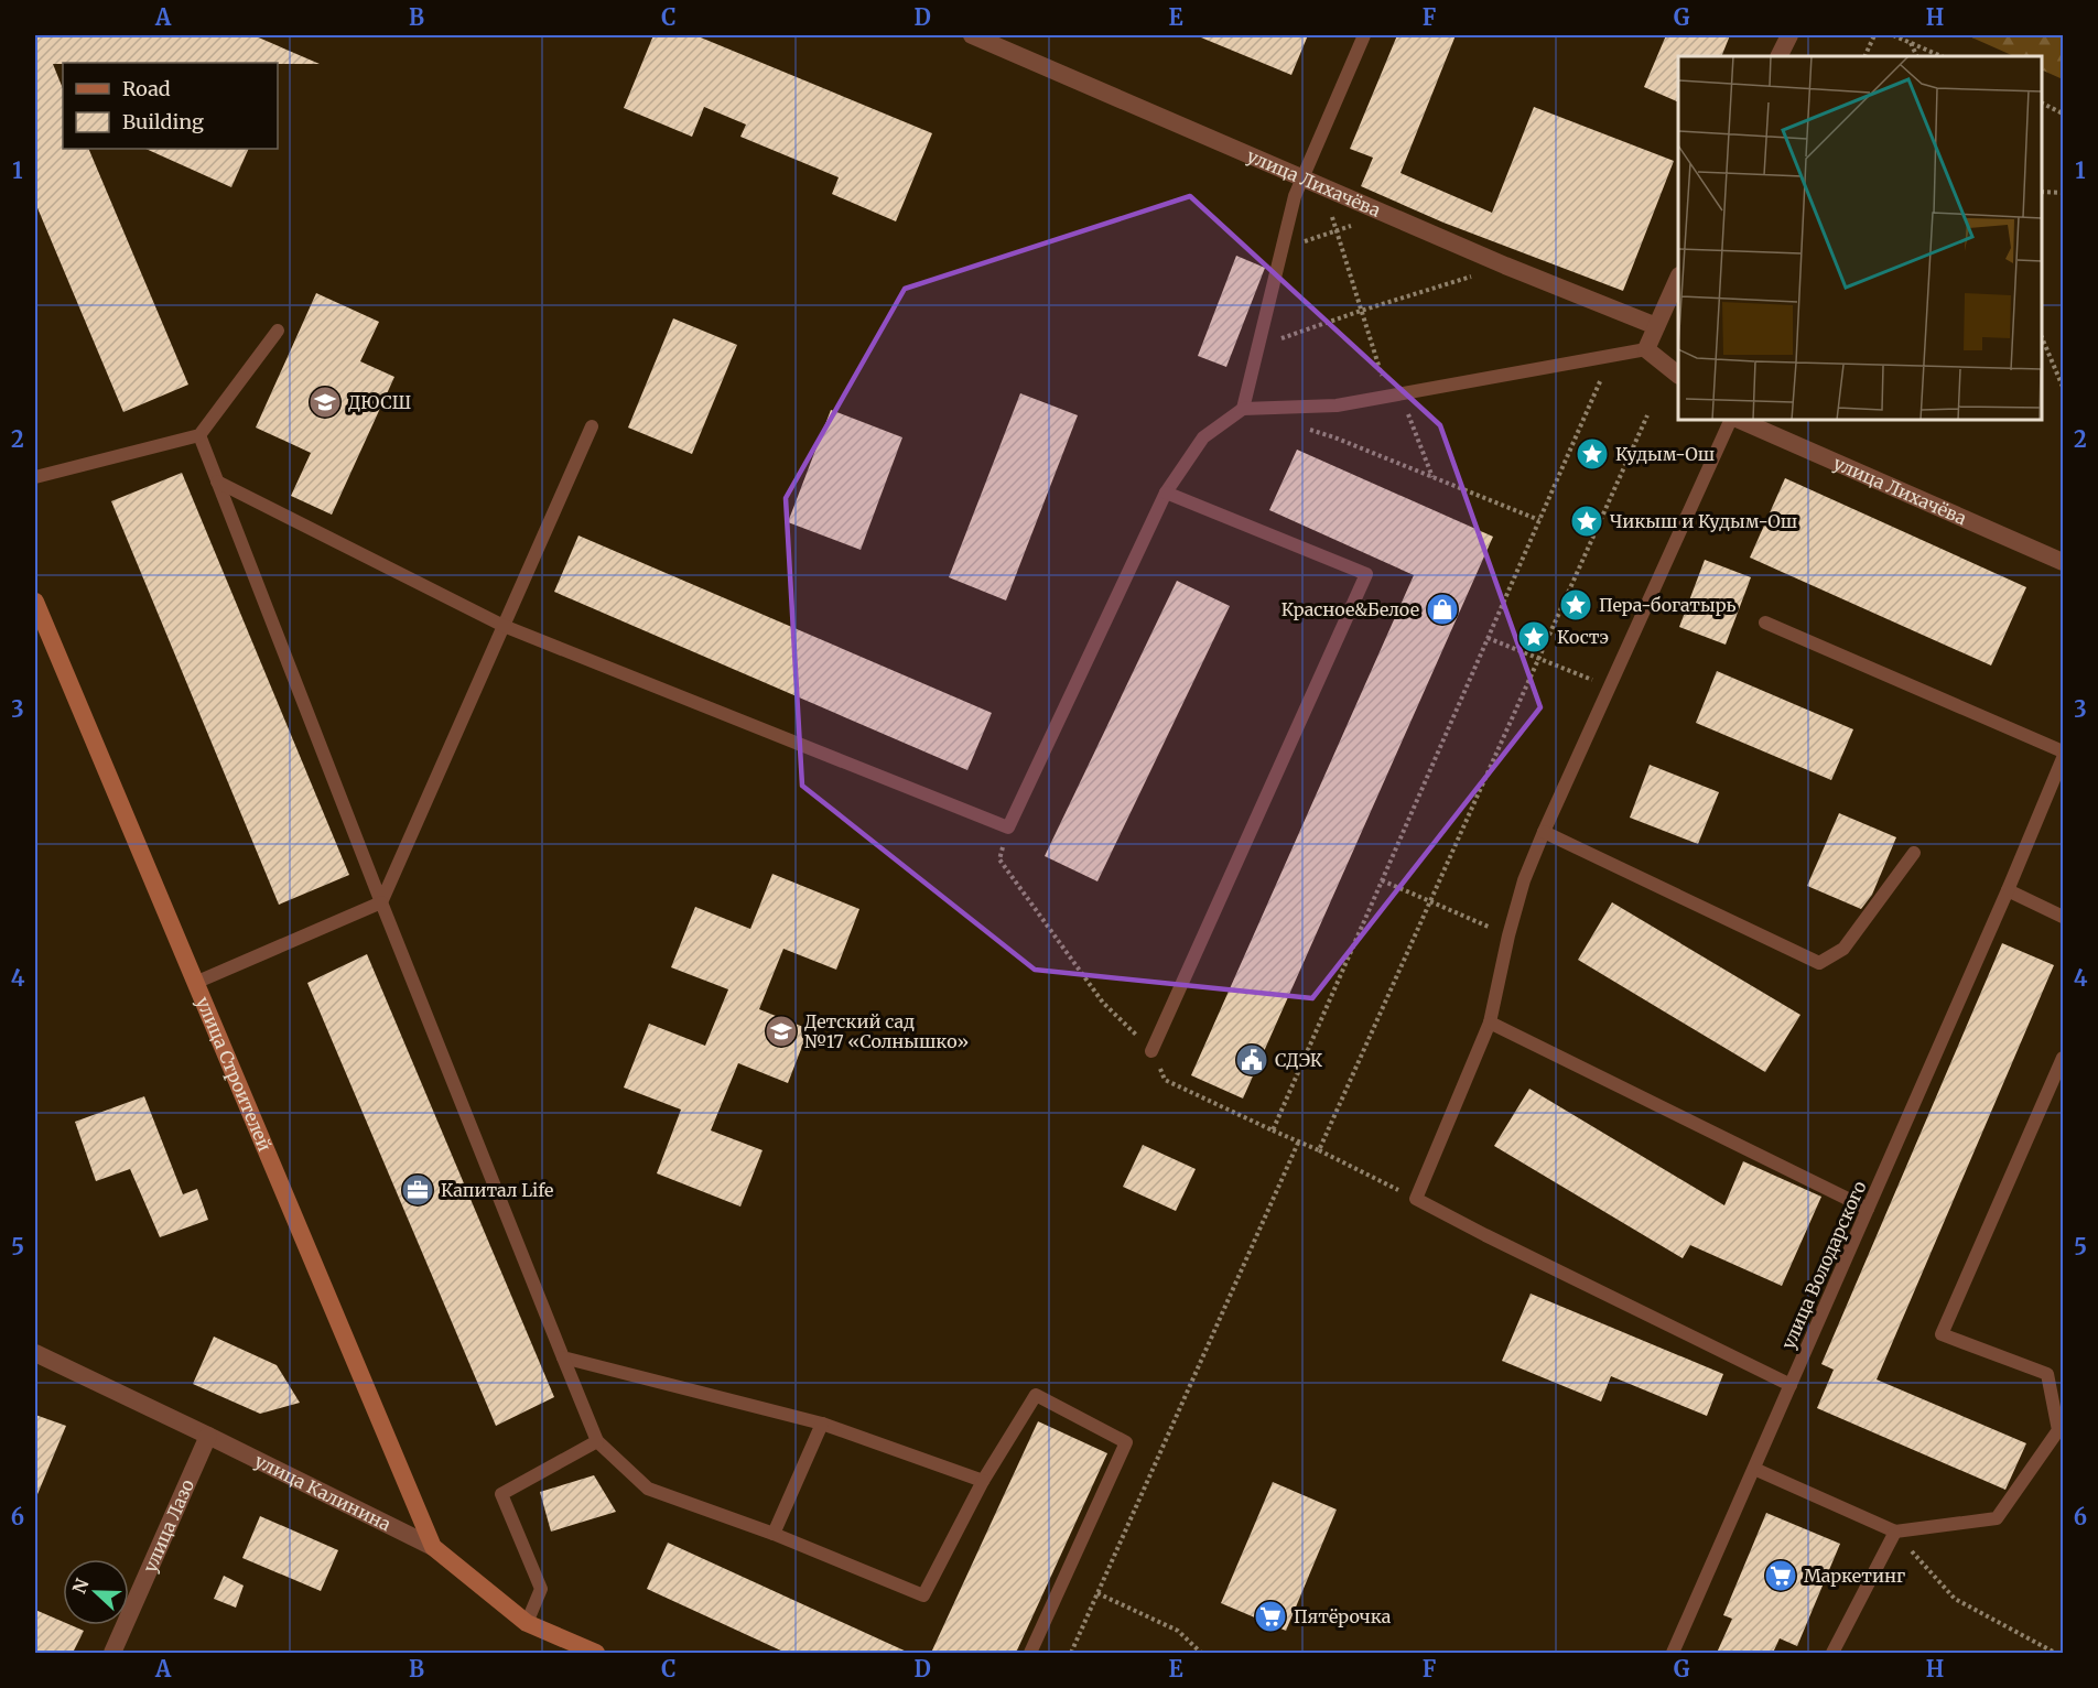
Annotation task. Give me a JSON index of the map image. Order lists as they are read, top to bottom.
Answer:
{
  "streets": {
    "main road": ["улица Строителей", "улица Калинина"],
    "street": ["улица Лихачёва", "улица Лазо"],
    "lane": ["улица Володарского"]
  },
  "crossings": [
    ["улица Строителей", "улица Калинина"],
    ["улица Калинина", "улица Лазо"]
  ],
  "places": {
    "school or university": ["ДЮСШ", "Детский сад №17 «Солнышко»"],
    "place": [
      "Кудым-Ош",
      "Чикыш и Кудым-Ош",
      "Пера-богатырь",
      "Костэ"
    ],
    "shop": ["Красное&Белое"],
    "public building": ["СДЭК"],
    "office": ["Капитал Life"],
    "supermarket": ["Маркетинг", "Пятёрочка"]
  },
  "legend": ["Road", "Building"],
  "north": "left",
  "grid": {
    "columns": [
      "A",
      "B",
      "C",
      "D",
      "E",
      "F",
      "G",
      "H"
    ],
    "rows": [
      "1",
      "2",
      "3",
      "4",
      "5",
      "6"
    ]
  }
}
